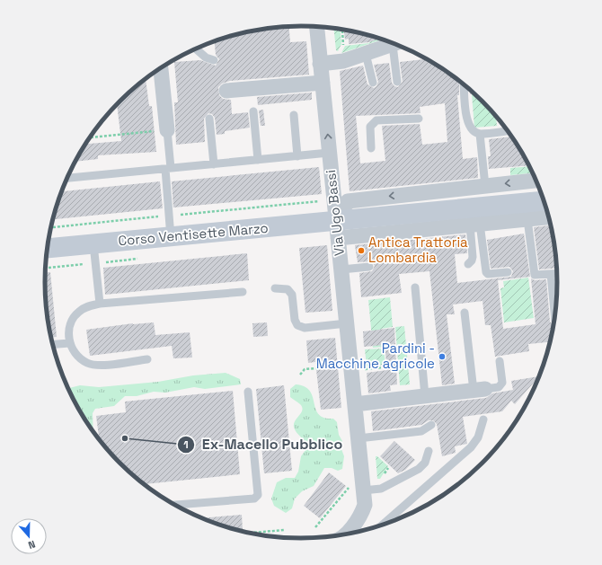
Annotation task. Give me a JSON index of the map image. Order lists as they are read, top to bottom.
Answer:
{
  "streets": {
    "main road": ["Corso Ventisette Marzo"],
    "street": ["Via Ugo Bassi"]
  },
  "crossings": [
    ["Via Ugo Bassi", "Corso Ventisette Marzo"]
  ],
  "places": ["Antica Trattoria Lombardia", "Pardini - Macchine agricole", "Ex-Macello Pubblico"],
  "north": "bottom"
}
